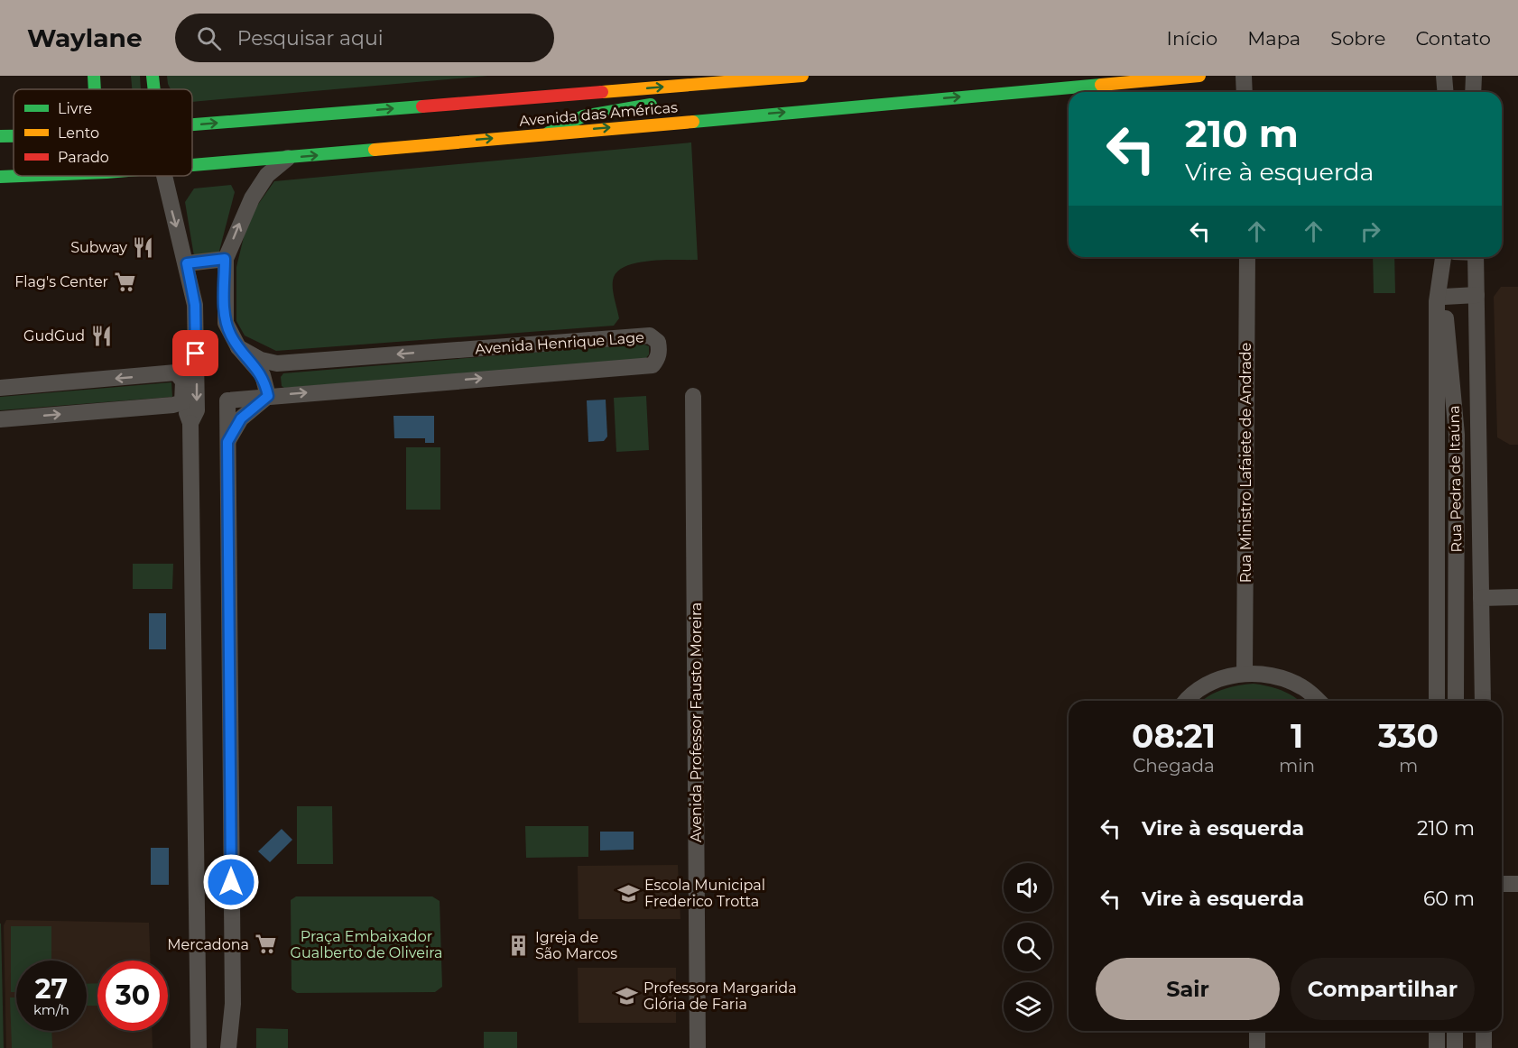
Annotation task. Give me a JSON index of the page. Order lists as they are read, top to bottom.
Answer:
{
  "streets": {
    "main road": ["Avenida das Américas"],
    "street": [
      "Avenida Henrique Lage",
      "Rua Ministro Lafaiete de Andrade",
      "Rua Pedra de Itaúna",
      "Avenida Professor Fausto Moreira"
    ]
  },
  "one_way": ["Avenida das Américas"],
  "parks": ["Praça Embaixador Gualberto de Oliveira"],
  "places": {
    "restaurant": ["Subway", "GudGud"],
    "supermarket": ["Flag's Center", "Mercadona"],
    "school or university": ["Escola Municipal Frederico Trotta", "Professora Margarida Glória de Faria"],
    "building": ["Igreja de São Marcos"]
  },
  "legend": ["Livre", "Lento", "Parado"],
  "page": {
    "header": "Waylane",
    "search": "Pesquisar aqui",
    "nav": [
      "Início",
      "Mapa",
      "Sobre",
      "Contato"
    ],
    "turn": ["210 m", "Vire à esquerda"],
    "eta": [
      "08:21",
      "Chegada",
      "1",
      "min",
      "330",
      "m"
    ],
    "list": [
      {
        "name": "Vire à esquerda",
        "value": "210 m"
      },
      {
        "name": "Vire à esquerda",
        "value": "60 m"
      }
    ],
    "buttons": ["Sair", "Compartilhar"],
    "speed": "27 km/h",
    "limit": "30"
  }
}
